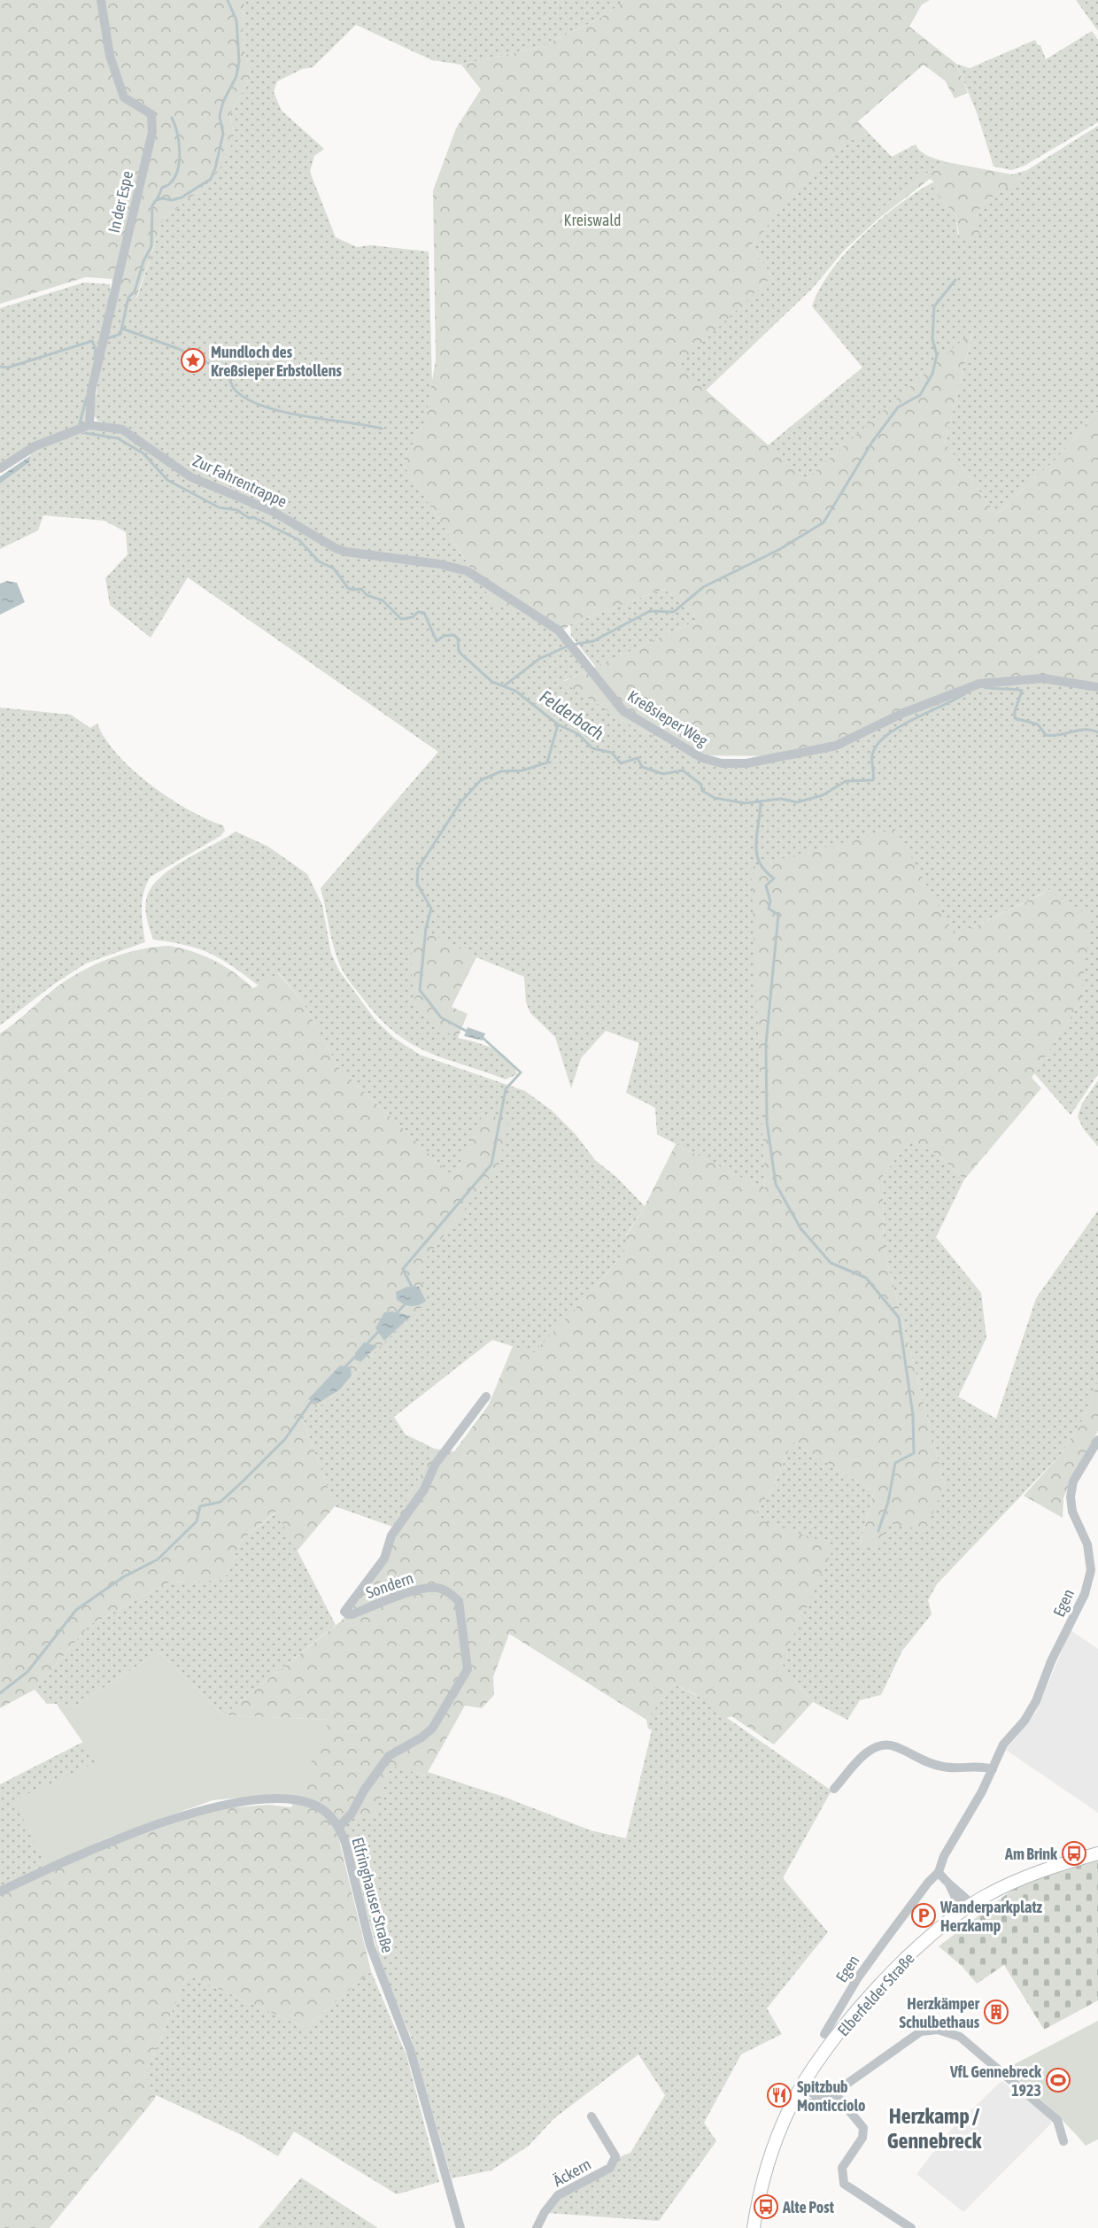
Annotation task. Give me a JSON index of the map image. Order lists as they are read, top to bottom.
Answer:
{
  "streets": {
    "main road": ["Elberfelder Straße"],
    "street": [
      "In der Espe",
      "Zur Fahrentrappe",
      "Kreßsieper Weg",
      "Sondern",
      "Egen",
      "Elfringhauser Straße",
      "Äckern"
    ]
  },
  "crossings": [
    ["In der Espe", "Zur Fahrentrappe"],
    ["Zur Fahrentrappe", "Kreßsieper Weg"],
    ["Sondern", "Elfringhauser Straße"]
  ],
  "districts": ["Herzkamp / Gennebreck"],
  "water": ["Felderbach"],
  "parks": ["Kreiswald"],
  "places": {
    "place": ["Mundloch des Kreßsieper Erbstollens"],
    "bus stop": ["Am Brink", "Alte Post"],
    "parking": ["Wanderparkplatz Herzkamp"],
    "building": ["Herzkämper Schulbethaus"],
    "sports": ["VfL Gennebreck 1923"],
    "restaurant": ["Spitzbub Monticciolo"]
  }
}
